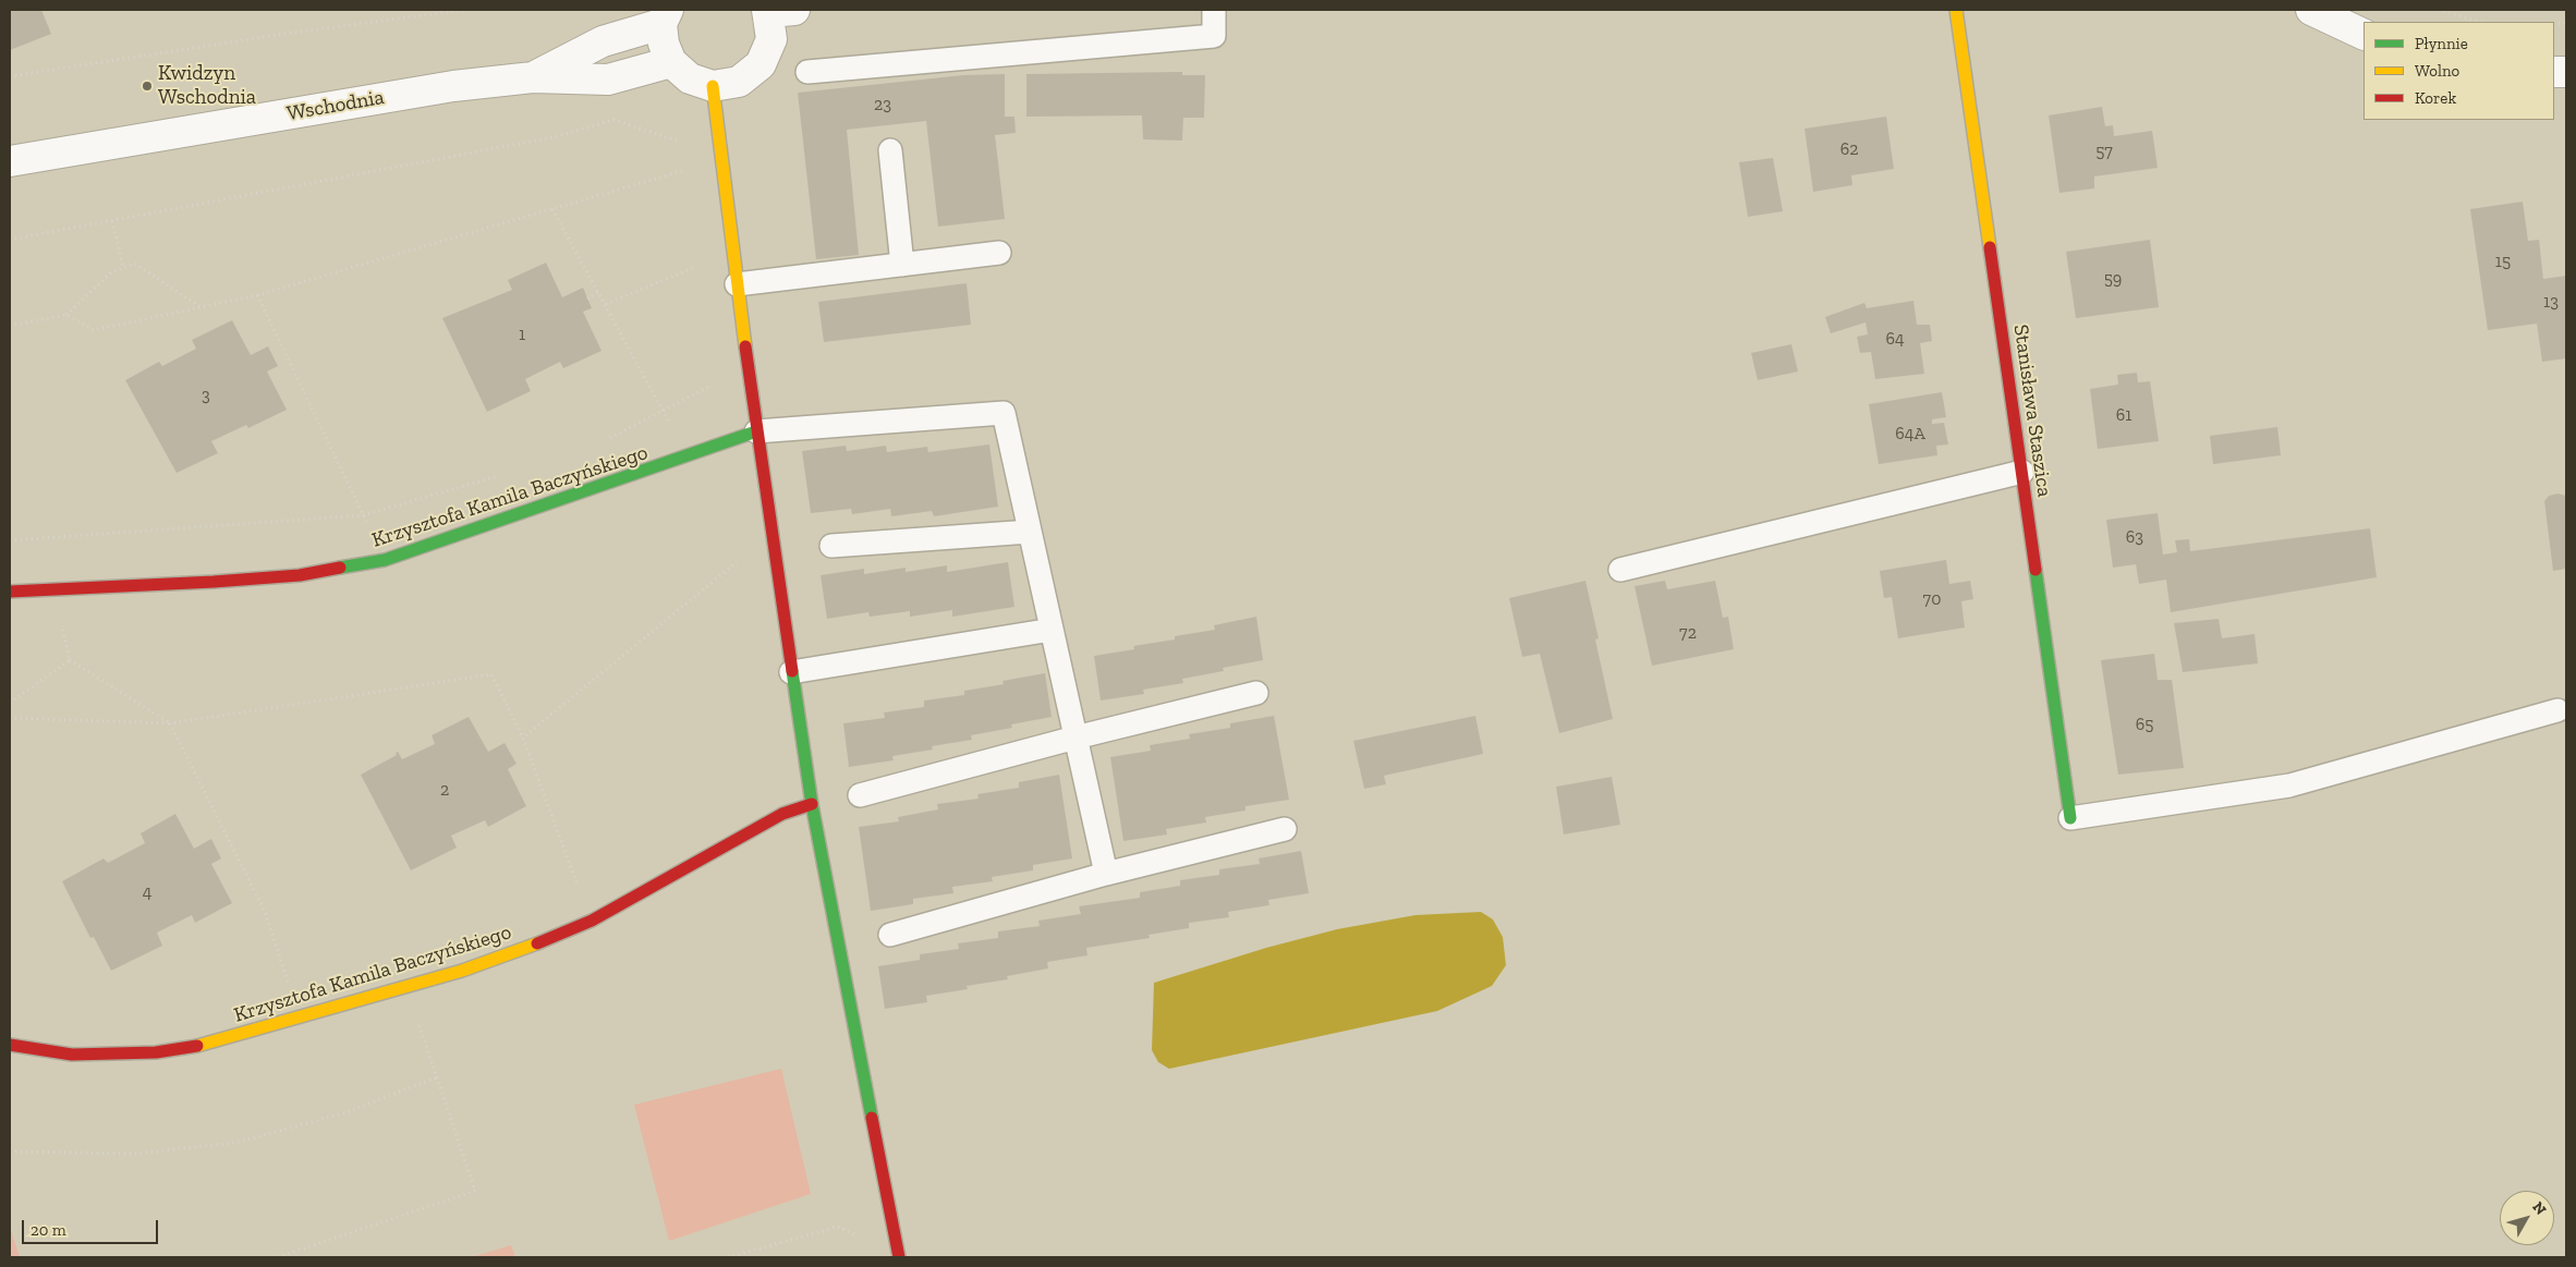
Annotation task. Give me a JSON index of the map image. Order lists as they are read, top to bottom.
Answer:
{
  "streets": {
    "street": ["Wschodnia", "Stanisława Staszica", "Krzysztofa Kamila Baczyńskiego"]
  },
  "places": ["Kwidzyn Wschodnia"],
  "house_numbers": [
    "23",
    "62",
    "57",
    "15",
    "59",
    "13",
    "1",
    "64",
    "3",
    "61",
    "64A",
    "63",
    "70",
    "72",
    "65",
    "2",
    "4"
  ],
  "legend": ["Płynnie", "Wolno", "Korek"],
  "scale_bar": "20 m",
  "north": "top right"
}
